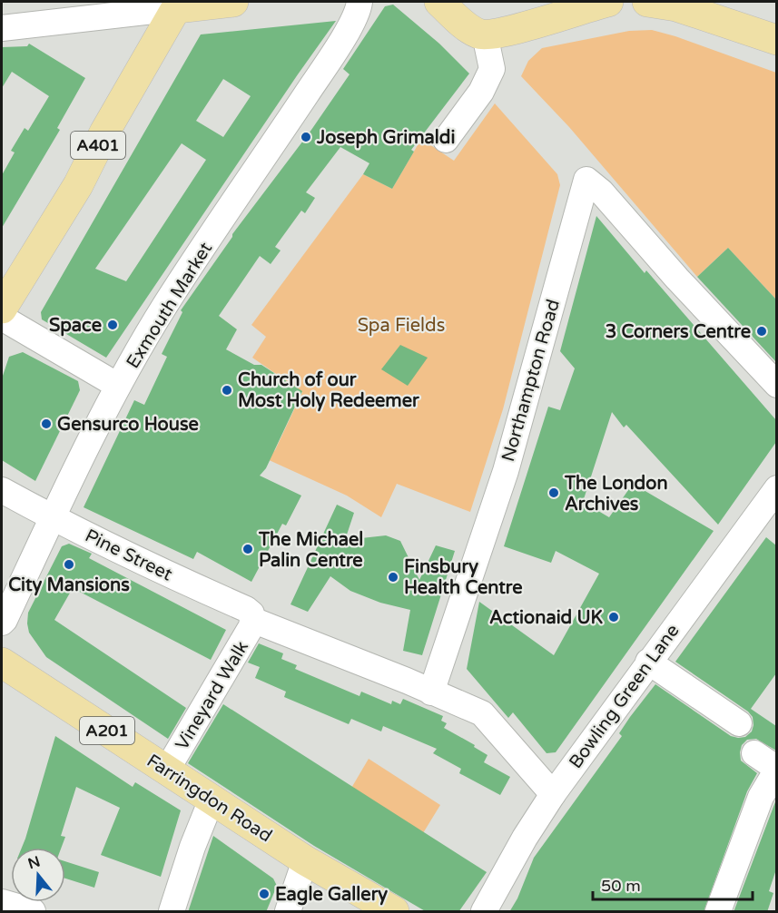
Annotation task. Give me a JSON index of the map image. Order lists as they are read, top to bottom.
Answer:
{
  "streets": {
    "main road": ["A401", "A201", "Farringdon Road"],
    "street": [
      "Exmouth Market",
      "Northampton Road",
      "Pine Street",
      "Vineyard Walk",
      "Bowling Green Lane"
    ]
  },
  "crossings": [
    ["Exmouth Market", "Pine Street"],
    ["Northampton Road", "Pine Street"],
    ["Pine Street", "Vineyard Walk"],
    ["Vineyard Walk", "Farringdon Road"]
  ],
  "parks": ["Spa Fields"],
  "places": [
    "Joseph Grimaldi",
    "Space",
    "3 Corners Centre",
    "Church of our Most Holy Redeemer",
    "Gensurco House",
    "The London Archives",
    "The Michael Palin Centre",
    "City Mansions",
    "Finsbury Health Centre",
    "Actionaid UK",
    "Eagle Gallery"
  ],
  "scale_bar": "50 m",
  "north": "top"
}
